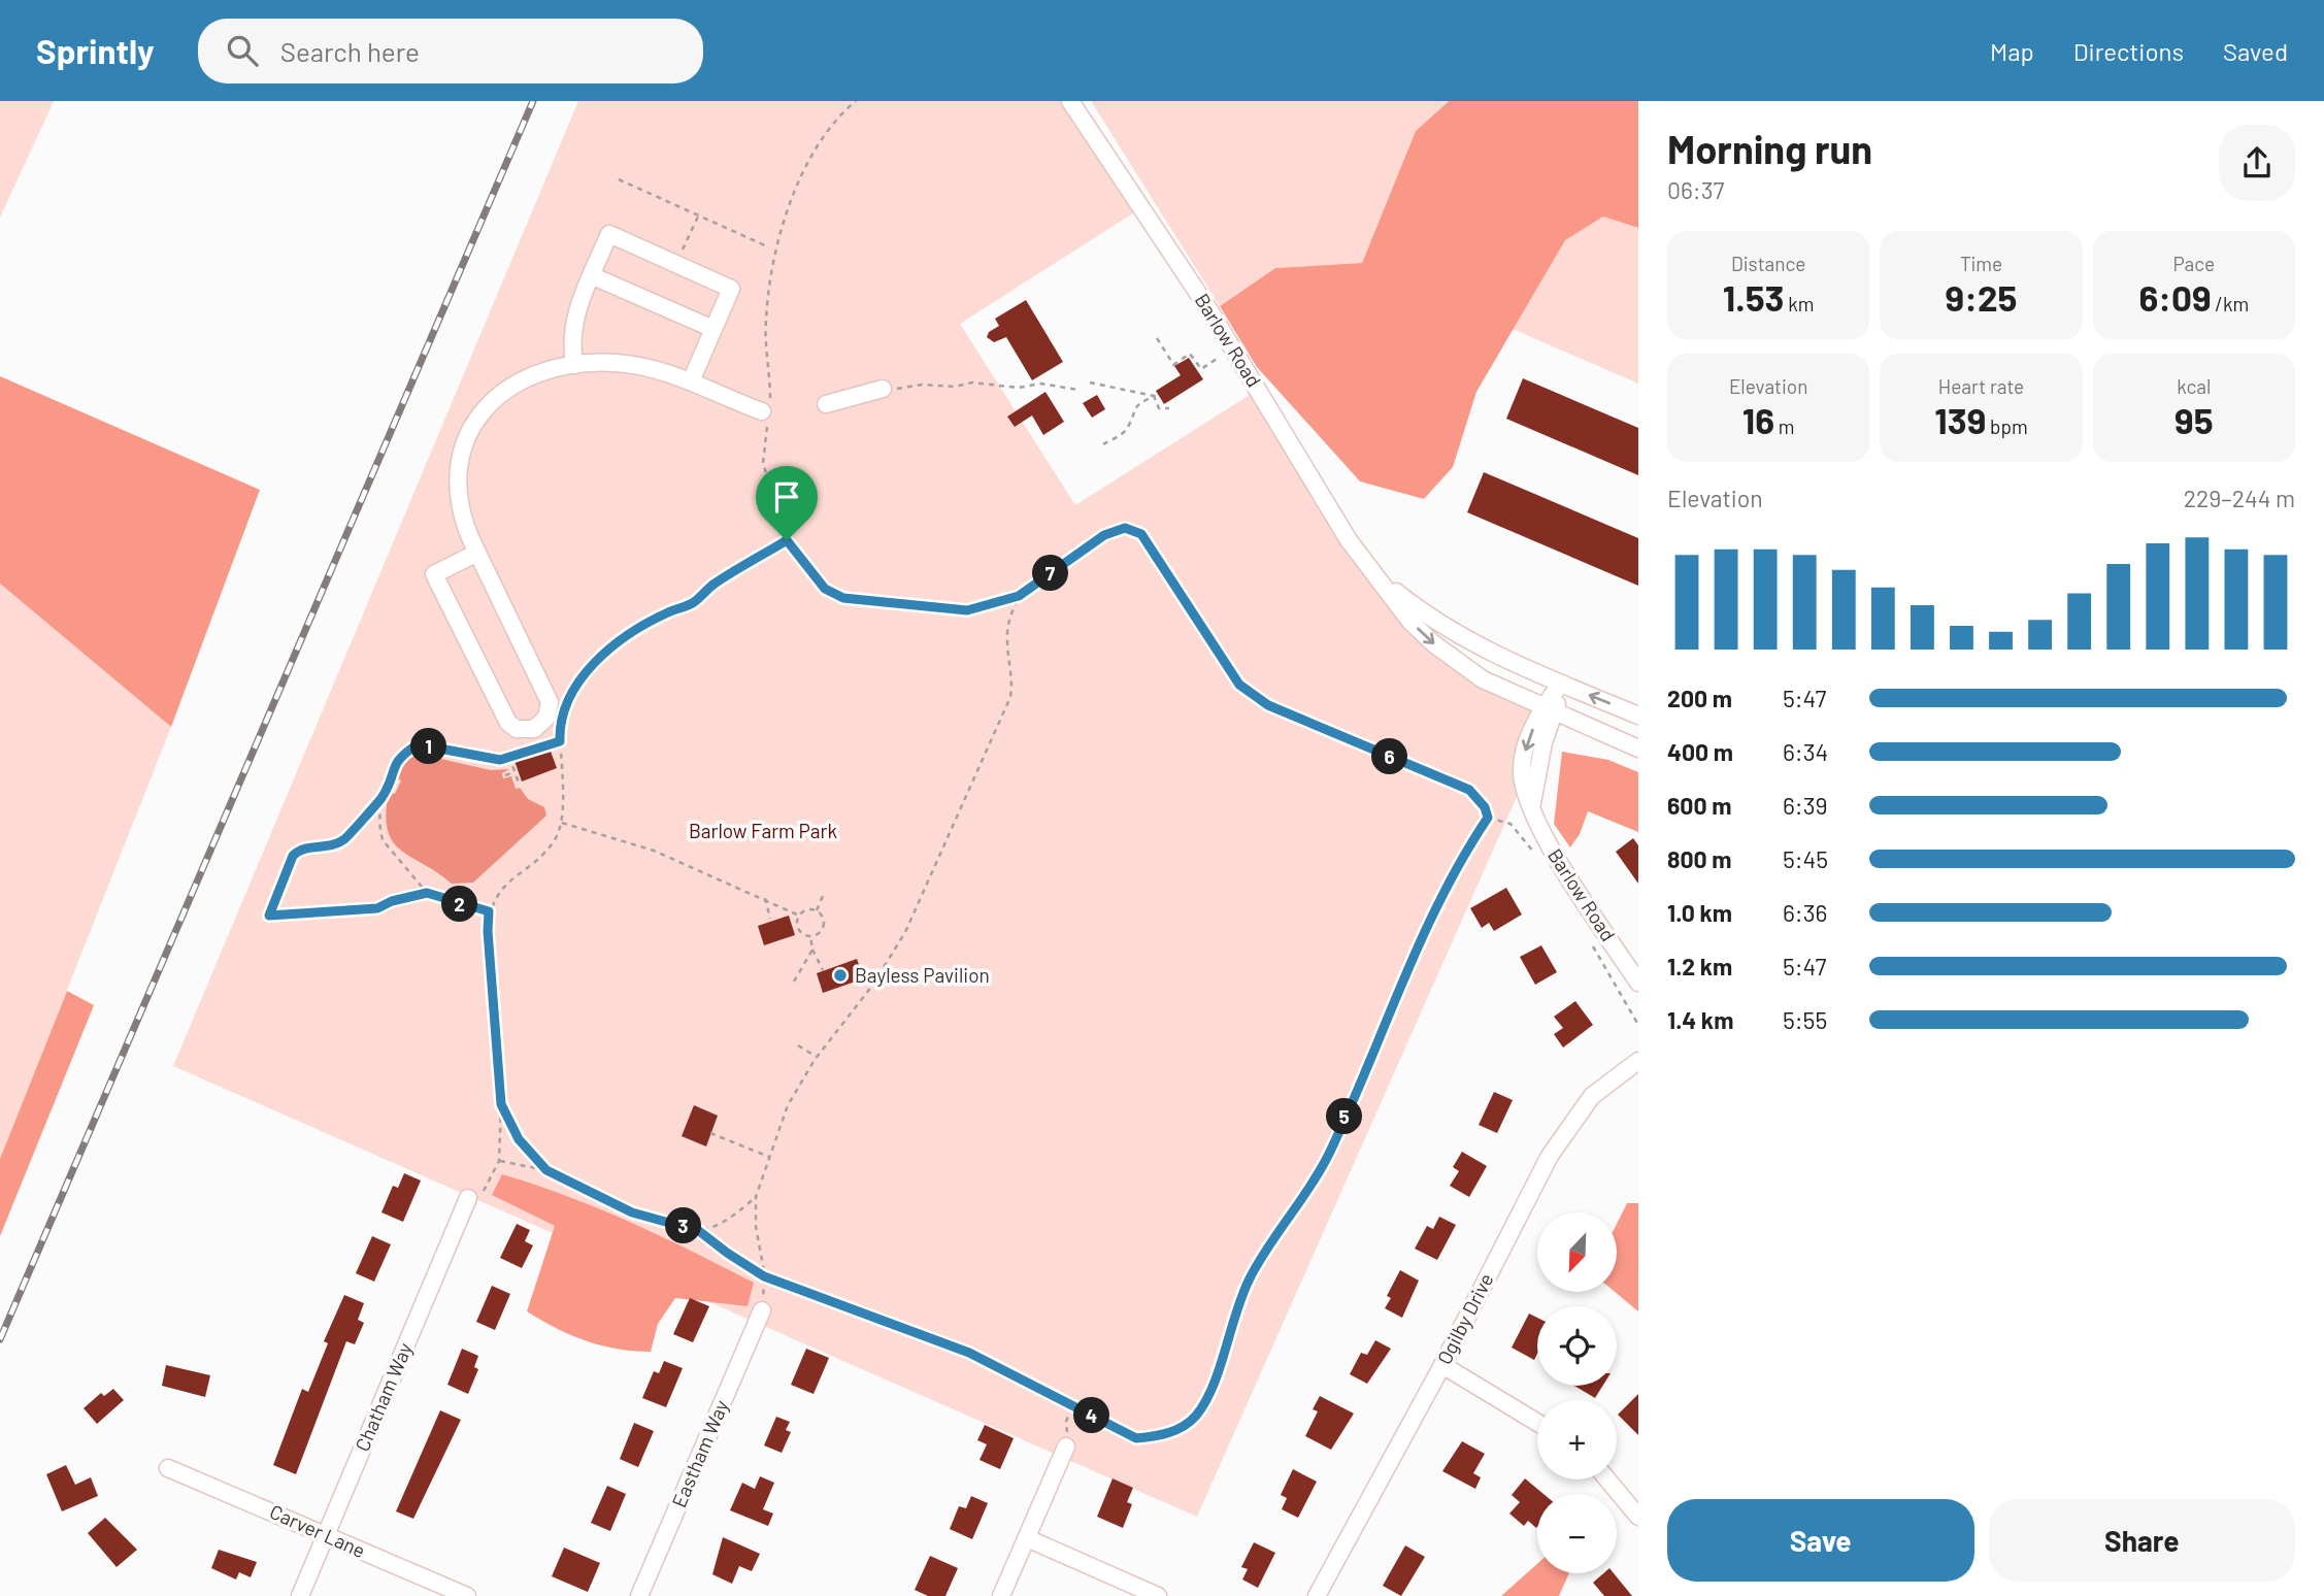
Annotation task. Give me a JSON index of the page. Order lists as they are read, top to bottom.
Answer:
{
  "streets": {
    "street": [
      "Barlow Road",
      "Ogilby Drive",
      "Chatham Way",
      "Eastham Way",
      "Carver Lane"
    ]
  },
  "crossings": [
    ["Chatham Way", "Carver Lane"]
  ],
  "parks": ["Barlow Farm Park"],
  "places": ["Bayless Pavilion"],
  "north": "bottom left",
  "page": {
    "header": "Sprintly",
    "search": "Search here",
    "nav": ["Map", "Directions", "Saved"],
    "heading": ["Morning run", "06:37"],
    "stats": [
      ["Distance", "1.53 km"],
      ["Time", "9:25"],
      ["Pace", "6:09 /km"],
      ["Elevation", "16 m"],
      ["Heart rate", "139 bpm"],
      ["kcal", "95"]
    ],
    "chart": ["Elevation", "229–244 m"],
    "pins": [
      "7",
      "1",
      "6",
      "2",
      "5",
      "3",
      "4"
    ],
    "list": [
      {
        "name": "200 m",
        "note": "5:47"
      },
      {
        "name": "400 m",
        "note": "6:34"
      },
      {
        "name": "600 m",
        "note": "6:39"
      },
      {
        "name": "800 m",
        "note": "5:45"
      },
      {
        "name": "1.0 km",
        "note": "6:36"
      },
      {
        "name": "1.2 km",
        "note": "5:47"
      },
      {
        "name": "1.4 km",
        "note": "5:55"
      }
    ],
    "map_buttons": ["+", "−"],
    "buttons": ["Save", "Share"]
  }
}
